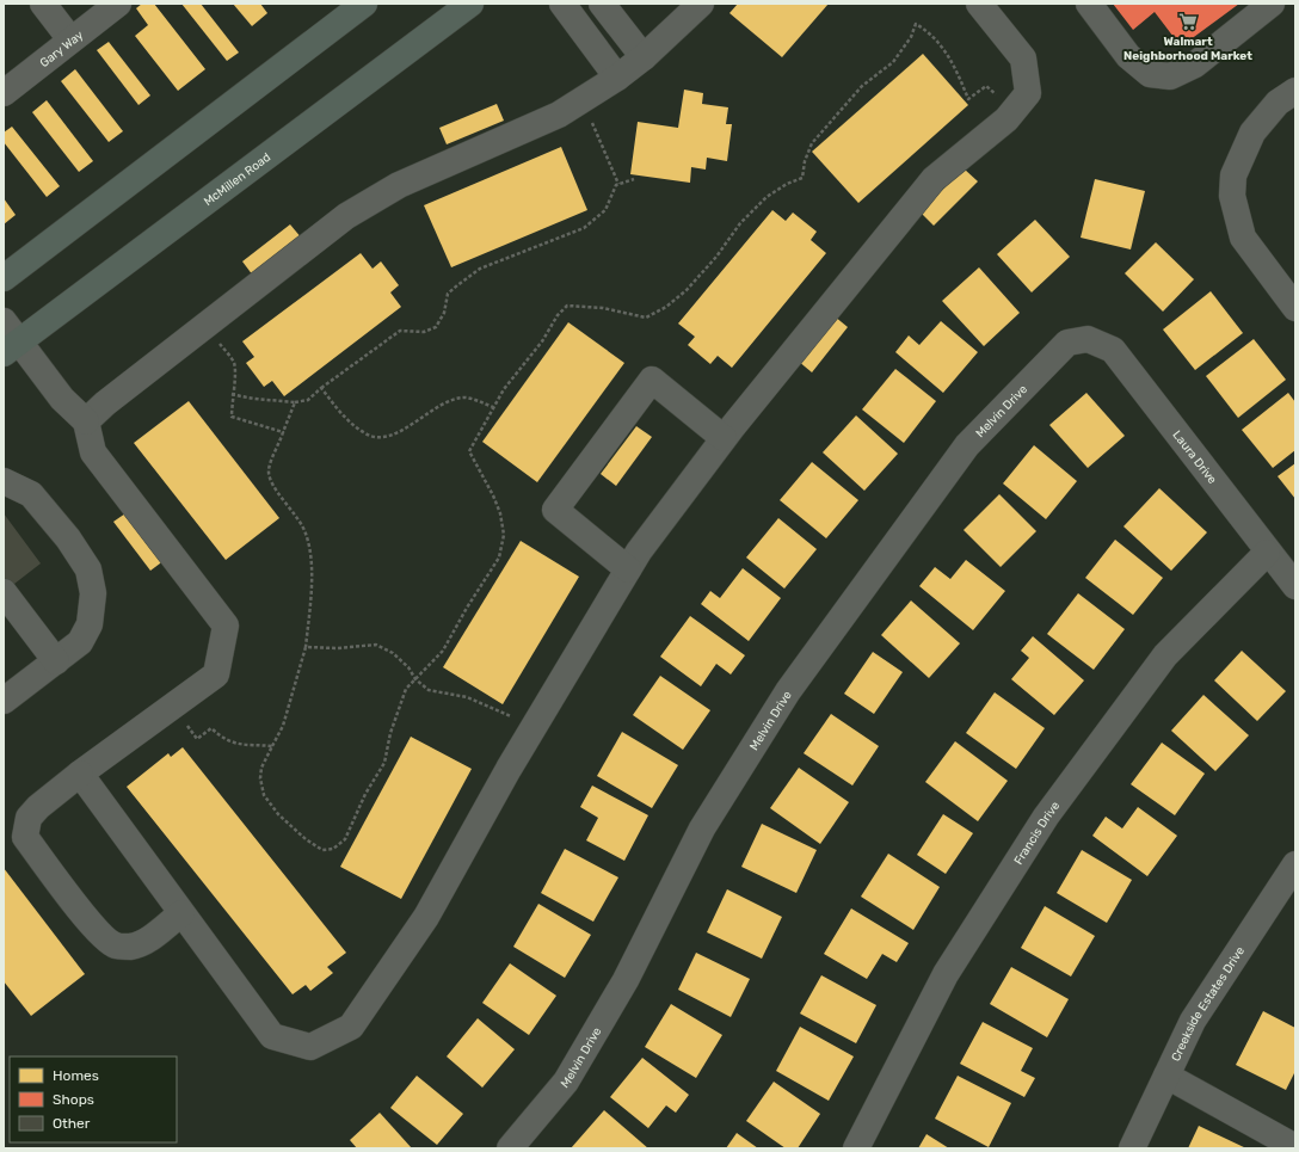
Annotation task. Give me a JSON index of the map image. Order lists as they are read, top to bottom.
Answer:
{
  "streets": {
    "main road": ["McMillen Road"],
    "street": [
      "Gary Way",
      "Melvin Drive",
      "Laura Drive",
      "Francis Drive",
      "Creekside Estates Drive"
    ]
  },
  "crossings": [
    ["Melvin Drive", "Laura Drive"],
    ["Laura Drive", "Francis Drive"]
  ],
  "places": {
    "supermarket": ["Walmart Neighborhood Market"]
  },
  "legend": ["Homes", "Shops", "Other"]
}
